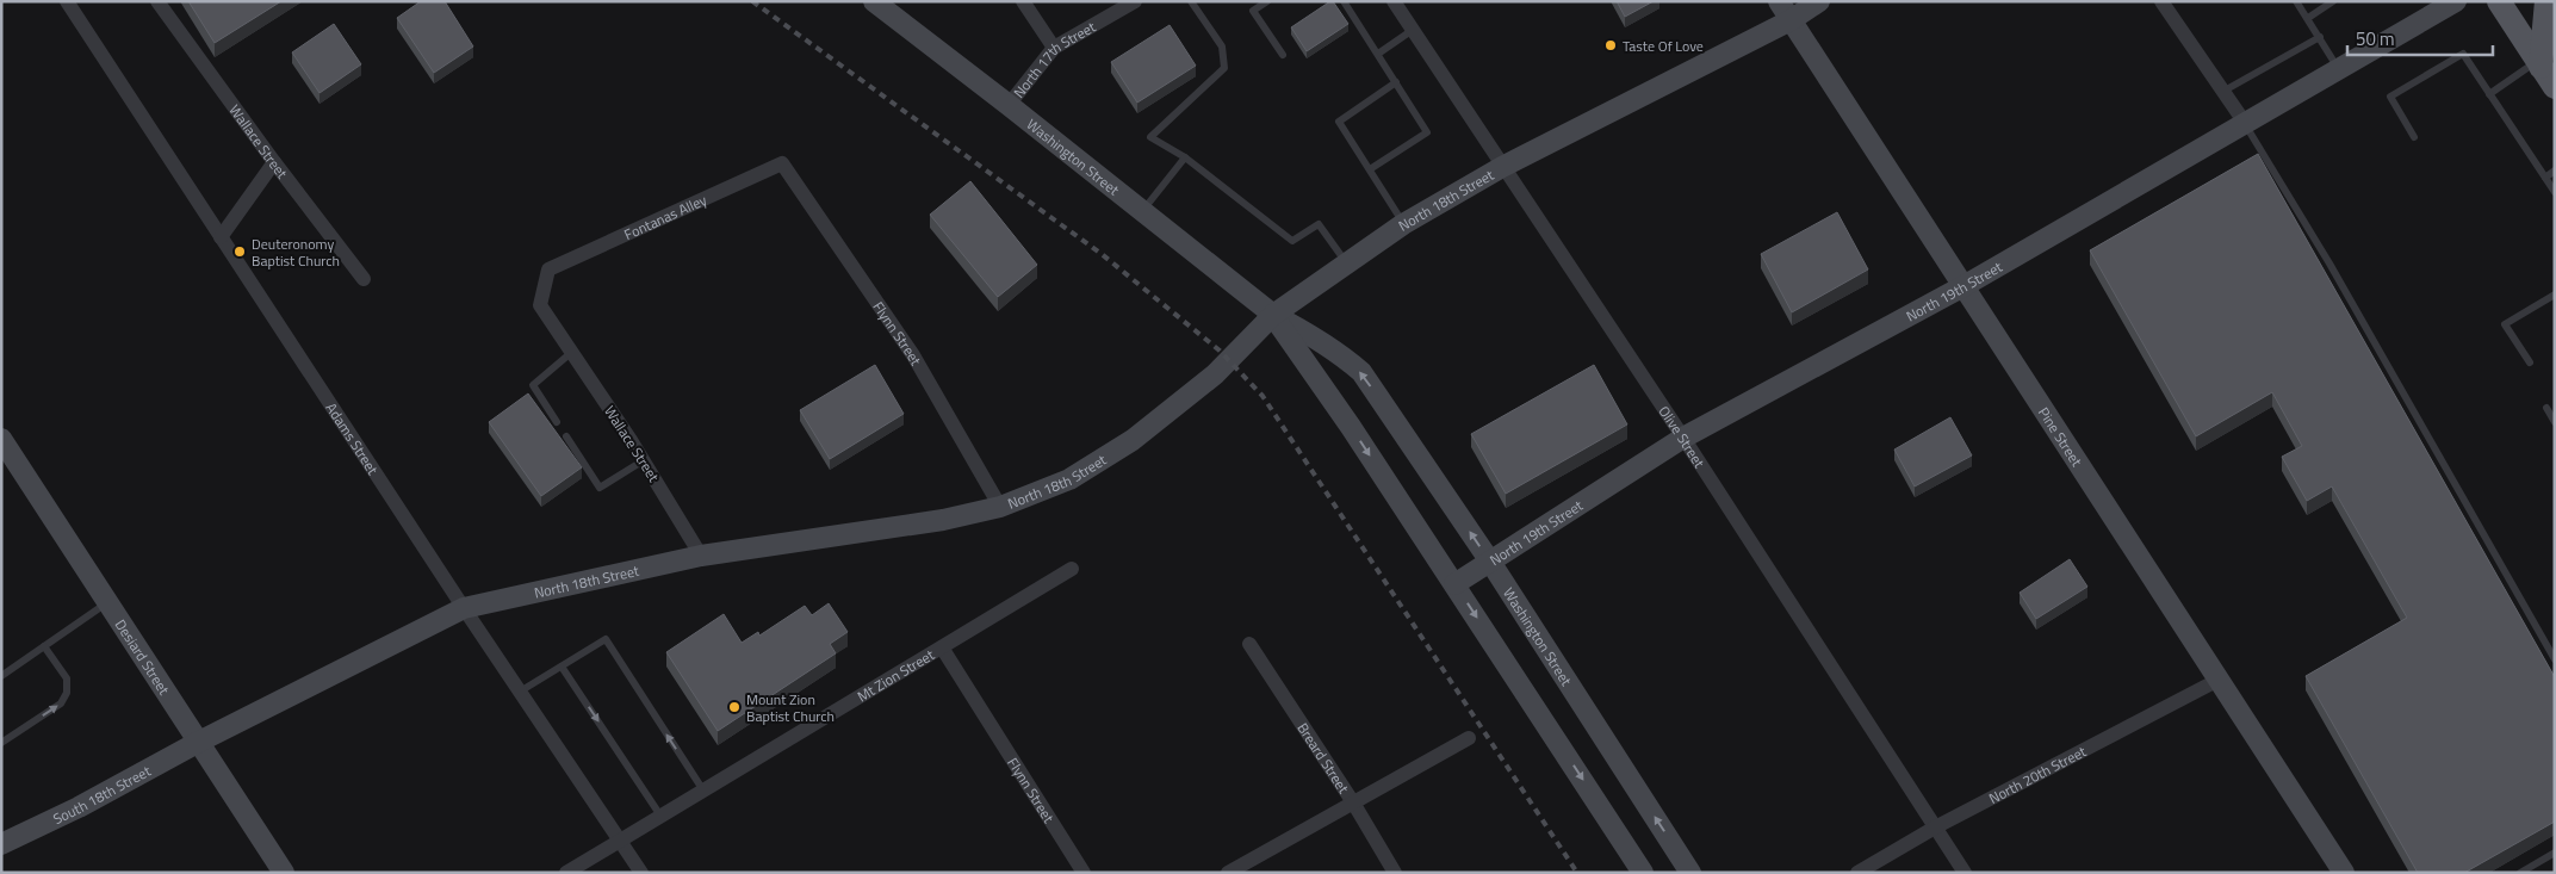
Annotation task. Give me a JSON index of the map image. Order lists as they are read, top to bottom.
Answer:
{
  "streets": {
    "street": [
      "North 17th Street",
      "Wallace Street",
      "Washington Street",
      "North 18th Street",
      "Fontanas Alley",
      "North 19th Street",
      "Flynn Street",
      "Olive Street",
      "Pine Street",
      "Adams Street",
      "Desiard Street",
      "Mt Zion Street",
      "Breard Street",
      "North 20th Street",
      "South 18th Street"
    ]
  },
  "crossings": [
    ["North 17th Street", "Washington Street"],
    ["Wallace Street", "North 18th Street"],
    ["Wallace Street", "Fontanas Alley"],
    ["Washington Street", "North 18th Street"],
    ["Washington Street", "North 19th Street"],
    ["North 18th Street", "Flynn Street"],
    ["North 18th Street", "Olive Street"],
    ["North 18th Street", "Pine Street"],
    ["North 18th Street", "Adams Street"],
    ["North 18th Street", "Desiard Street"],
    ["North 18th Street", "South 18th Street"],
    ["Fontanas Alley", "Flynn Street"],
    ["North 19th Street", "Olive Street"],
    ["North 19th Street", "Pine Street"],
    ["Flynn Street", "Mt Zion Street"],
    ["Olive Street", "North 20th Street"],
    ["Pine Street", "North 20th Street"],
    ["Adams Street", "Mt Zion Street"],
    ["Desiard Street", "South 18th Street"]
  ],
  "places": ["Taste Of Love", "Deuteronomy Baptist Church", "Mount Zion Baptist Church"],
  "scale_bar": "50 m"
}
